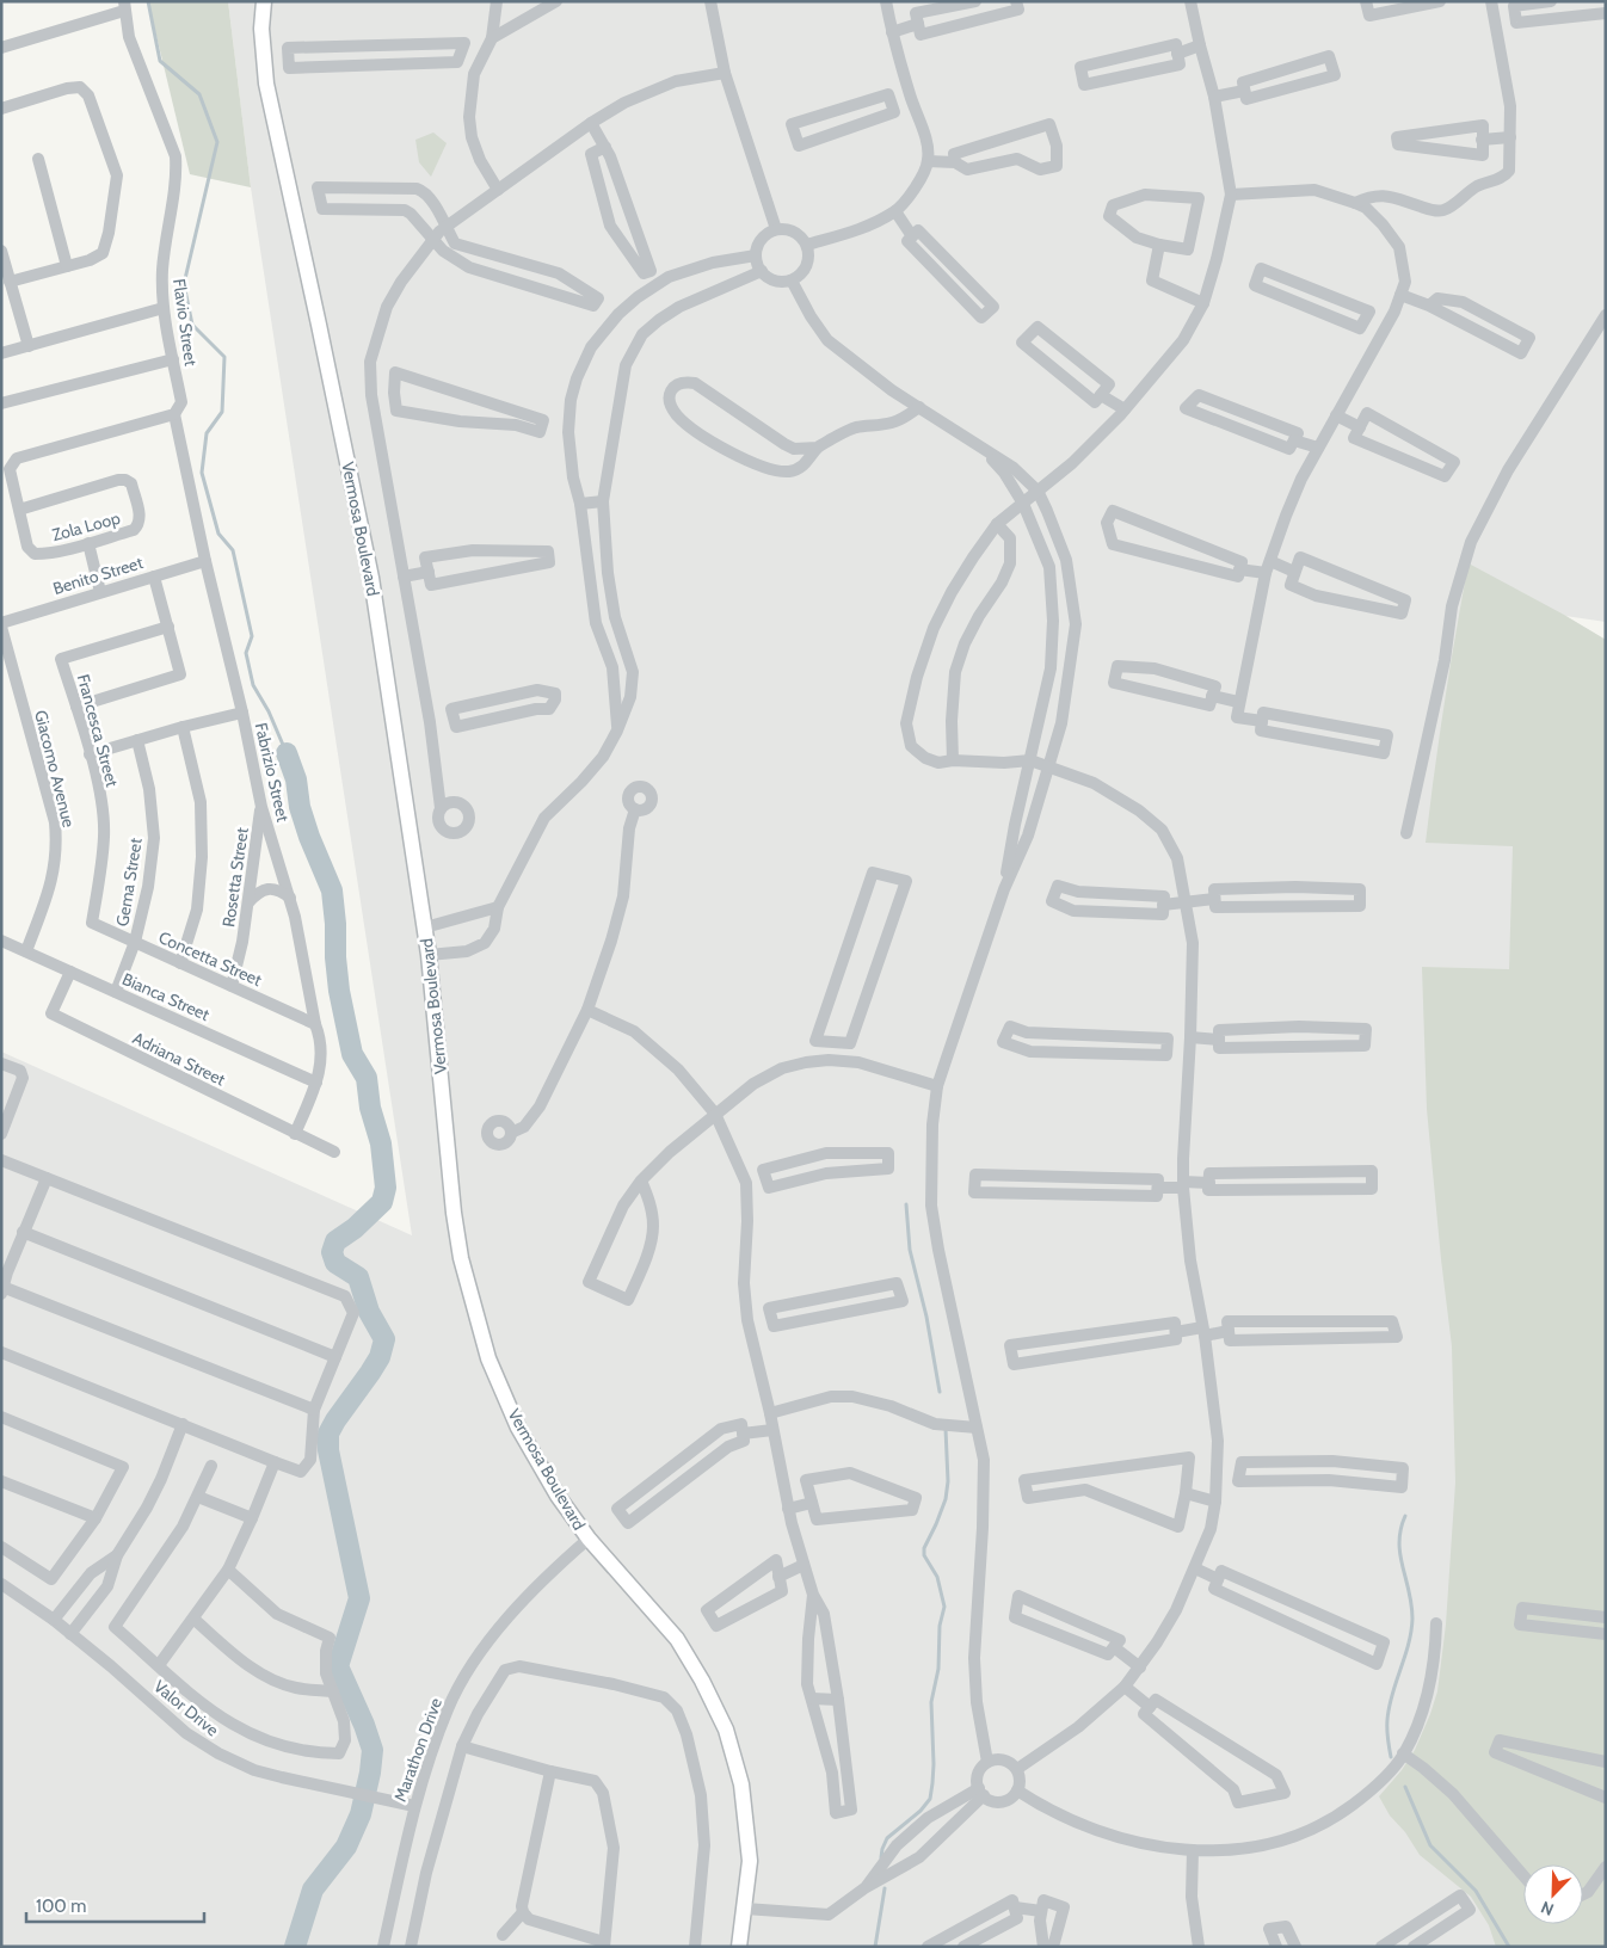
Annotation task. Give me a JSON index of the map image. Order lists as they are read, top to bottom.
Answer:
{
  "streets": {
    "main road": ["Vermosa Boulevard"],
    "street": [
      "Flavio Street",
      "Zola Loop",
      "Benito Street",
      "Francesca Street",
      "Giacomo Avenue",
      "Fabrizio Street",
      "Rosetta Street",
      "Gema Street",
      "Concetta Street",
      "Bianca Street",
      "Adriana Street",
      "Valor Drive",
      "Marathon Drive"
    ]
  },
  "crossings": [
    ["Flavio Street", "Zola Loop"],
    ["Flavio Street", "Fabrizio Street"],
    ["Zola Loop", "Fabrizio Street"],
    ["Vermosa Boulevard", "Marathon Drive"],
    ["Benito Street", "Fabrizio Street"],
    ["Francesca Street", "Concetta Street"],
    ["Giacomo Avenue", "Bianca Street"],
    ["Fabrizio Street", "Rosetta Street"],
    ["Fabrizio Street", "Concetta Street"],
    ["Fabrizio Street", "Bianca Street"],
    ["Fabrizio Street", "Adriana Street"],
    ["Rosetta Street", "Concetta Street"],
    ["Gema Street", "Concetta Street"],
    ["Gema Street", "Bianca Street"],
    ["Bianca Street", "Adriana Street"],
    ["Valor Drive", "Marathon Drive"]
  ],
  "scale_bar": "100 m",
  "north": "bottom left"
}
